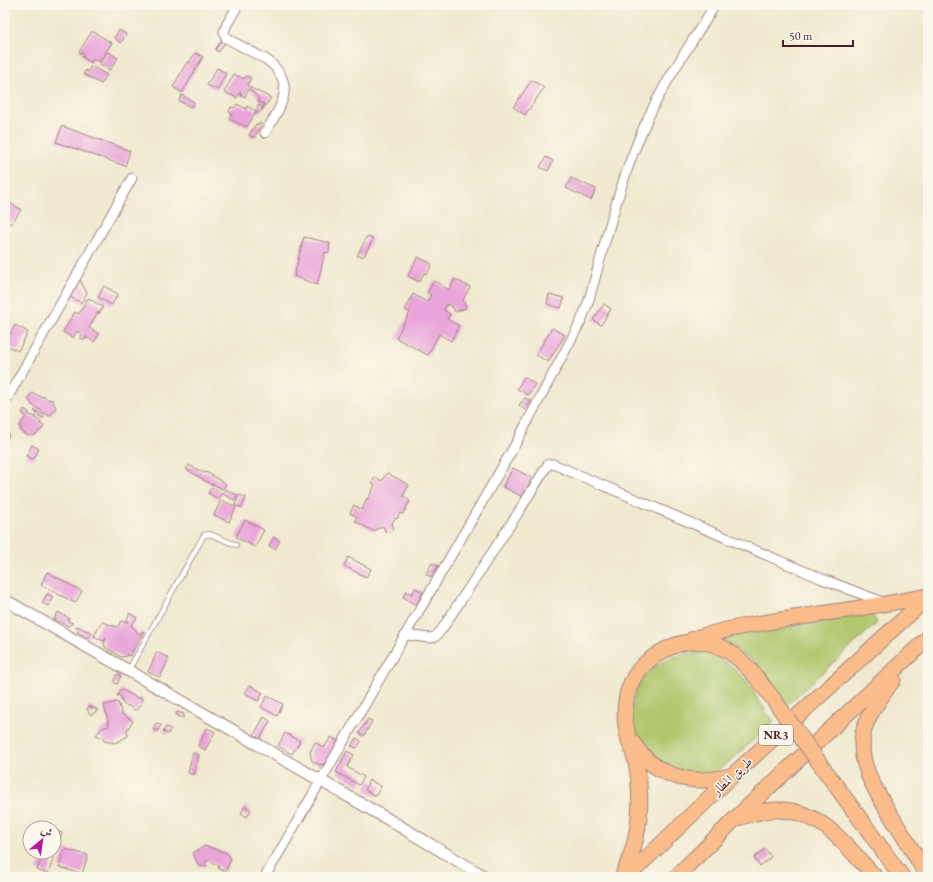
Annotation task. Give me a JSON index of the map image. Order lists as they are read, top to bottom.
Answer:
{
  "streets": {
    "highway": ["NR3", "طريق المطار"]
  },
  "scale_bar": "50 m",
  "north": "top right"
}
